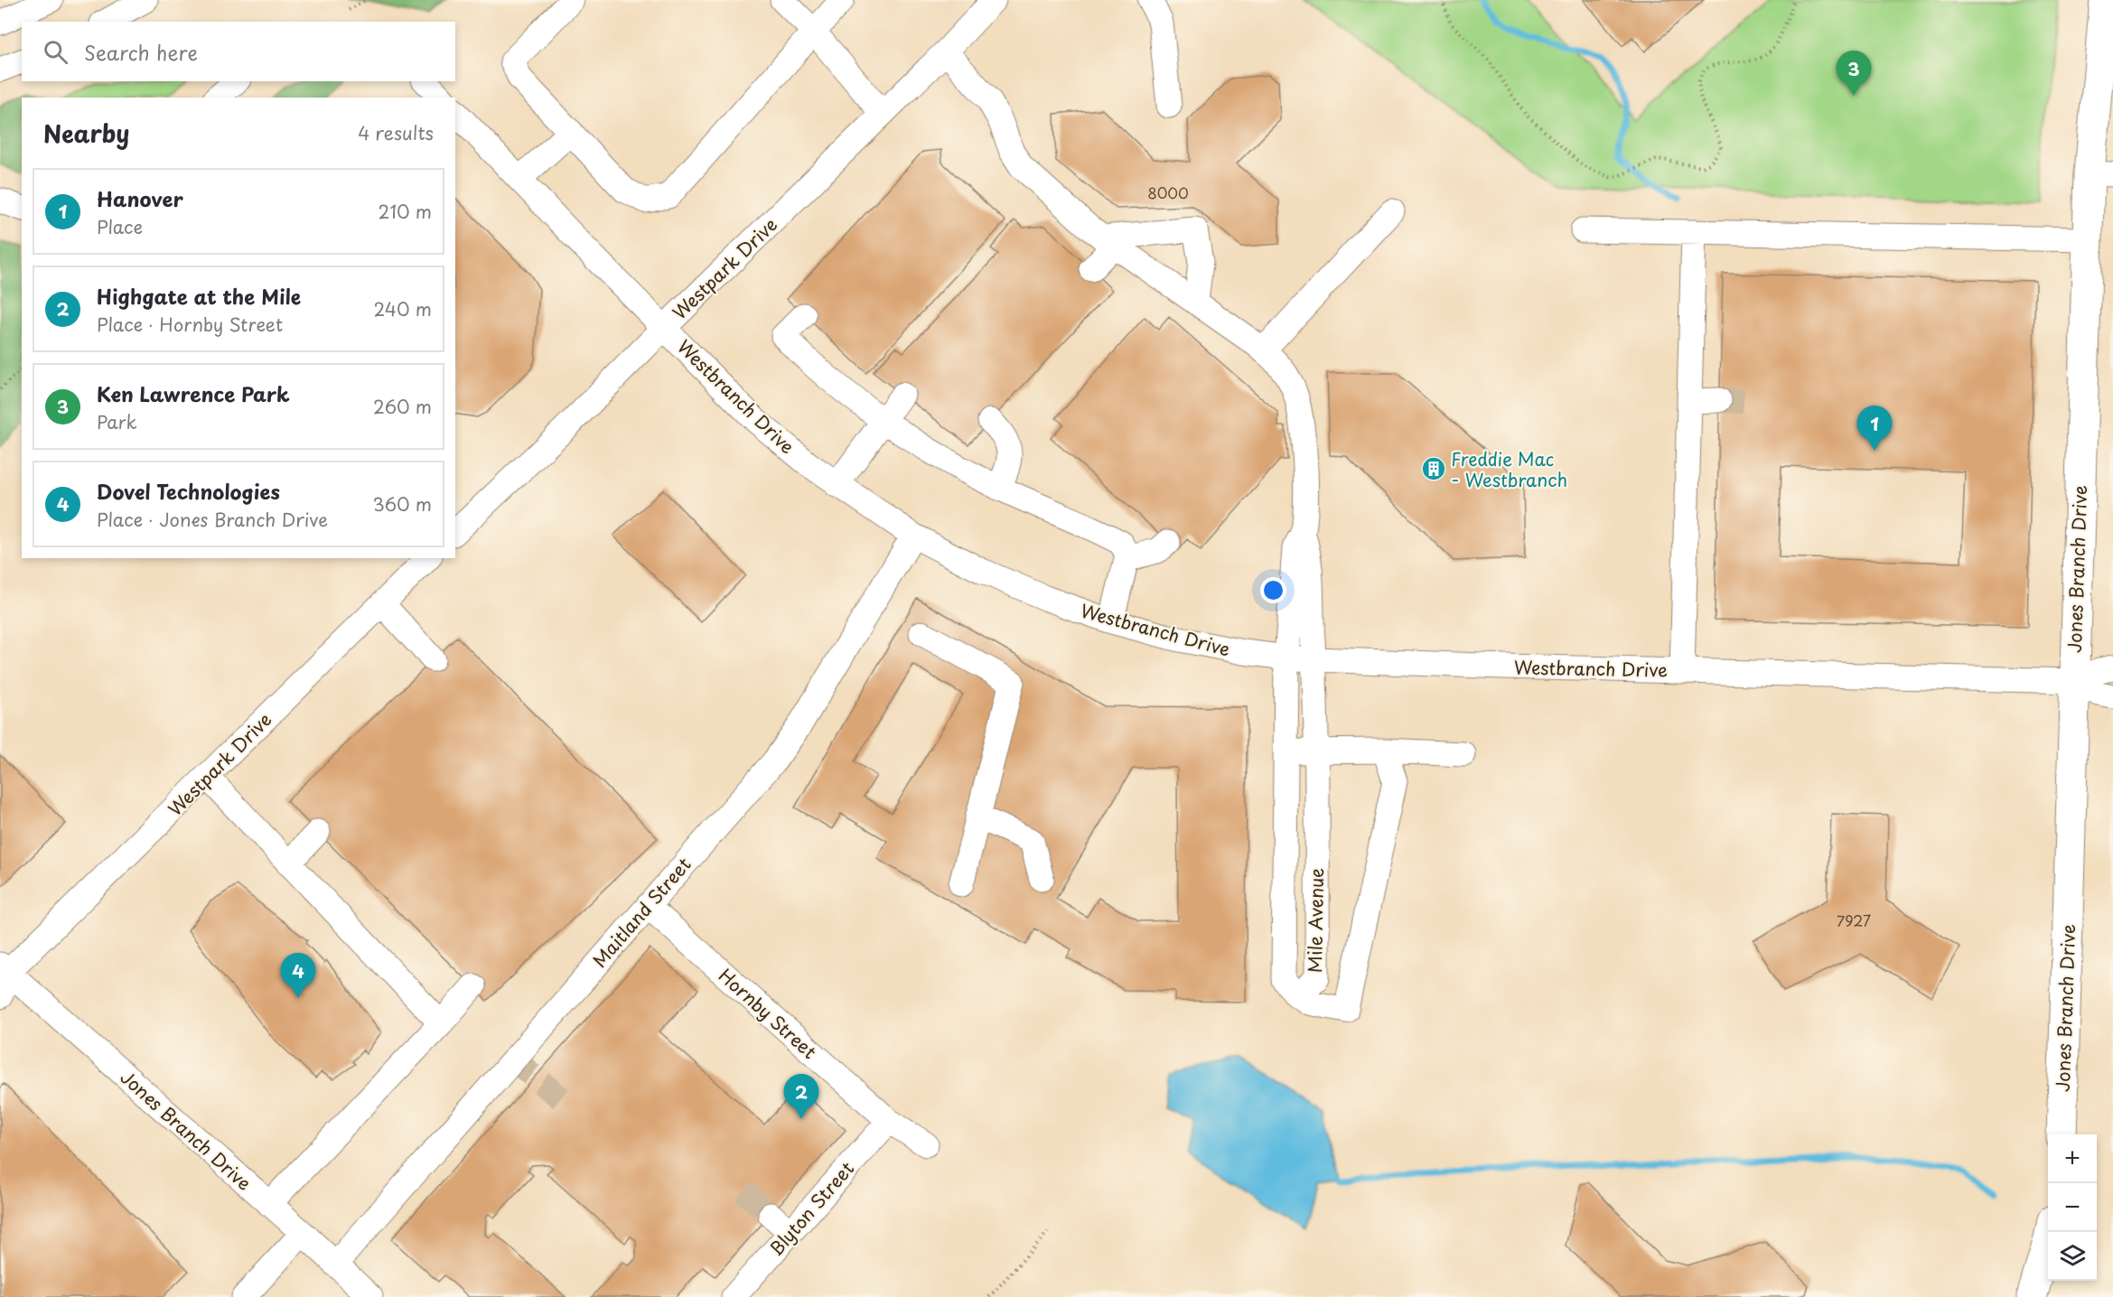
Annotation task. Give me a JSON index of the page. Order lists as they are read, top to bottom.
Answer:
{
  "streets": {
    "main road": ["Jones Branch Drive"],
    "street": [
      "Westpark Drive",
      "Westbranch Drive",
      "Maitland Street",
      "Mile Avenue",
      "Hornby Street",
      "Blyton Street"
    ]
  },
  "crossings": [
    ["Westpark Drive", "Westbranch Drive"],
    ["Westpark Drive", "Jones Branch Drive"],
    ["Westbranch Drive", "Jones Branch Drive"],
    ["Westbranch Drive", "Maitland Street"],
    ["Westbranch Drive", "Mile Avenue"],
    ["Jones Branch Drive", "Maitland Street"],
    ["Maitland Street", "Hornby Street"],
    ["Hornby Street", "Blyton Street"]
  ],
  "places": {
    "building": ["Freddie Mac - Westbranch"]
  },
  "house_numbers": ["8000", "7927"],
  "page": {
    "search": "Search here",
    "pins": [
      "3",
      "1",
      "4",
      "2"
    ],
    "heading": ["Nearby", "4 results"],
    "list": [
      {
        "mark": "1",
        "name": "Hanover",
        "note": "Place",
        "value": "210 m"
      },
      {
        "mark": "2",
        "name": "Highgate at the Mile",
        "note": "Place · Hornby Street",
        "value": "240 m"
      },
      {
        "mark": "3",
        "name": "Ken Lawrence Park",
        "note": "Park",
        "value": "260 m"
      },
      {
        "mark": "4",
        "name": "Dovel Technologies",
        "note": "Place · Jones Branch Drive",
        "value": "360 m"
      }
    ],
    "map_buttons": ["+", "−"]
  }
}
